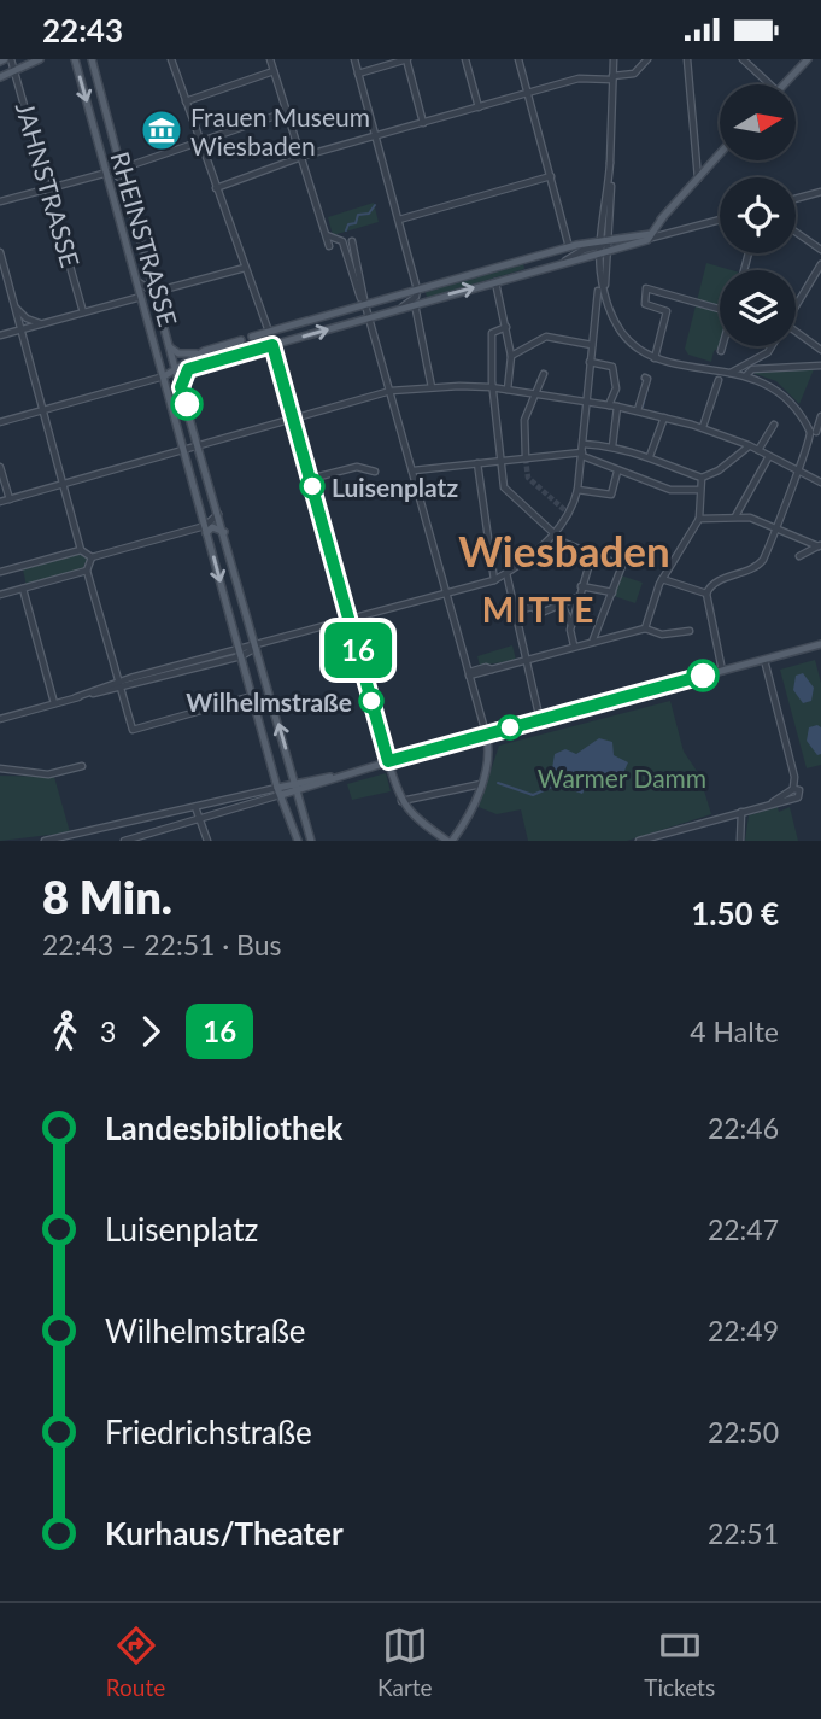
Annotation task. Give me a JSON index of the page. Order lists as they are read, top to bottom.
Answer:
{
  "streets": {
    "main road": ["RHEINSTRASSE"],
    "street": ["JAHNSTRASSE"]
  },
  "districts": ["Wiesbaden", "MITTE"],
  "parks": ["Warmer Damm"],
  "places": {
    "museum": ["Frauen Museum Wiesbaden"],
    "other": ["Luisenplatz", "Wilhelmstraße"]
  },
  "lines": ["bus line 16"],
  "north": "right",
  "page": {
    "status": "22:43",
    "on_map": "16",
    "heading": ["8 Min.", "22:43 – 22:51 · Bus", "1.50 €"],
    "legs": ["3", "16", "4 Halte"],
    "list": [
      {
        "name": "Landesbibliothek",
        "value": "22:46"
      },
      {
        "name": "Luisenplatz",
        "value": "22:47"
      },
      {
        "name": "Wilhelmstraße",
        "value": "22:49"
      },
      {
        "name": "Friedrichstraße",
        "value": "22:50"
      },
      {
        "name": "Kurhaus/Theater",
        "value": "22:51"
      }
    ],
    "tabs": ["Route", "Karte", "Tickets"]
  }
}
